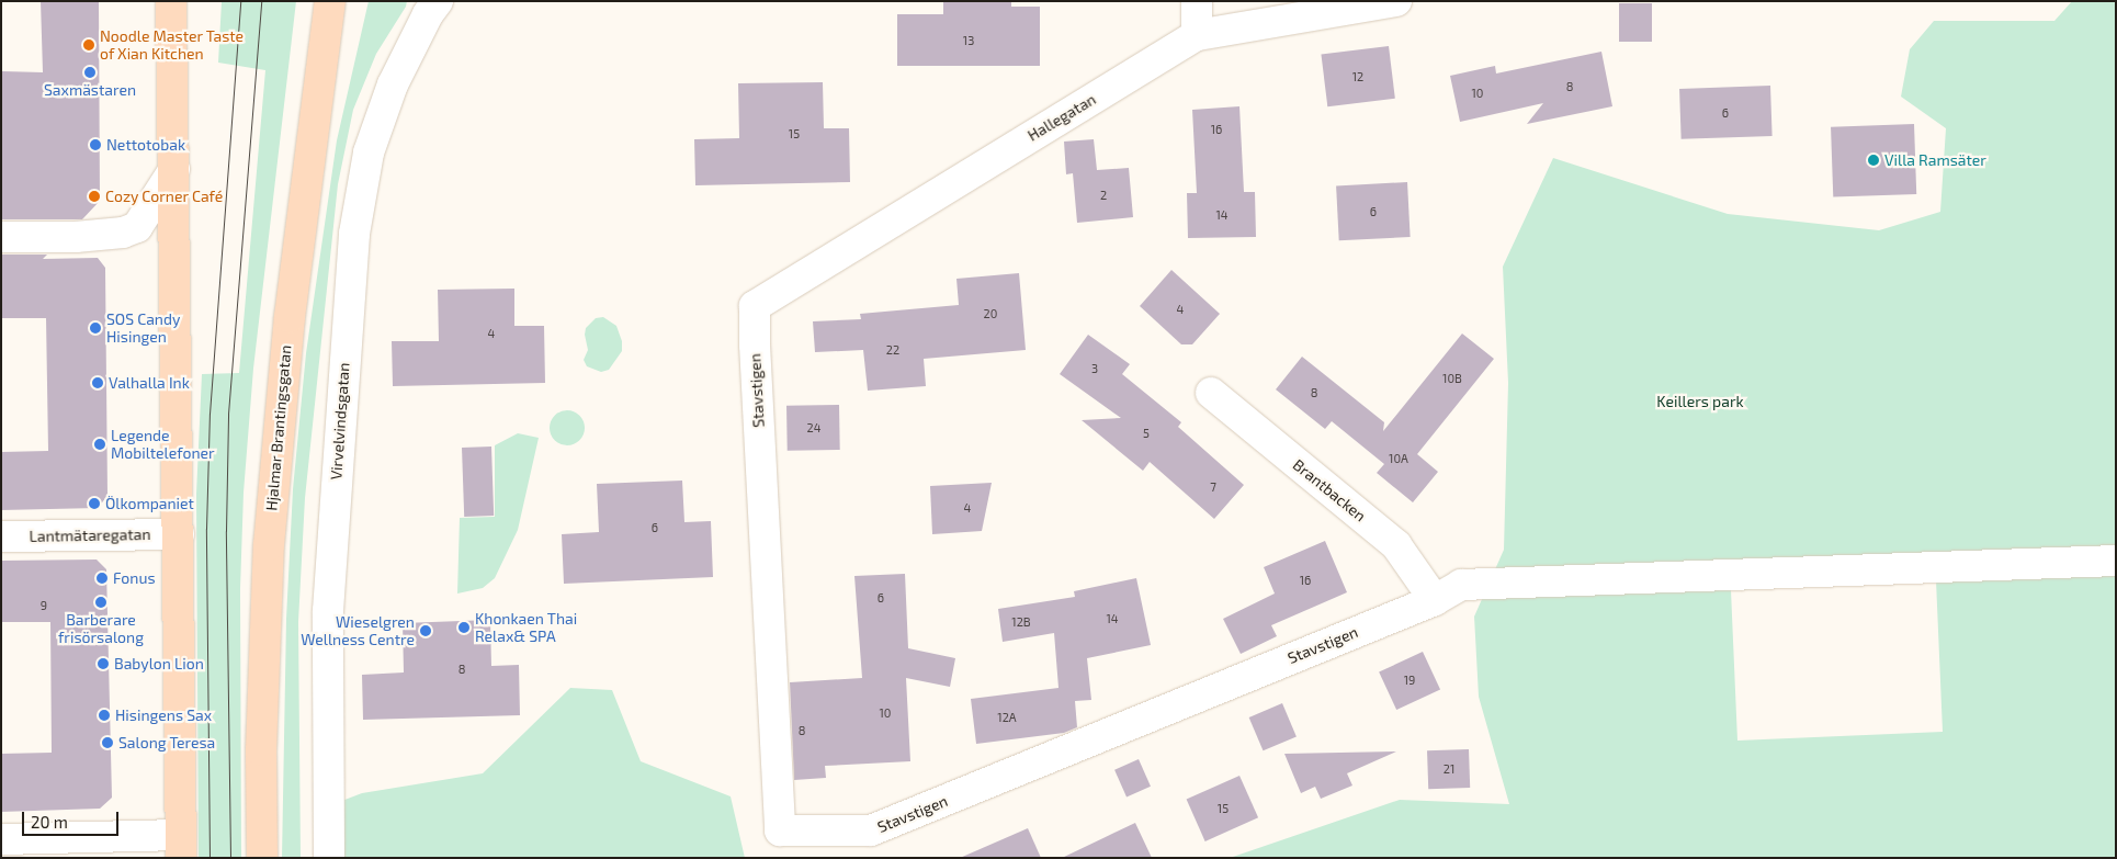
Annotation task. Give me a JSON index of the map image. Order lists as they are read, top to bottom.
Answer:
{
  "streets": {
    "main road": ["Hjalmar Brantingsgatan"],
    "street": [
      "Hallegatan",
      "Stavstigen",
      "Virvelvindsgatan",
      "Brantbacken",
      "Lantmätaregatan"
    ]
  },
  "crossings": [
    ["Hallegatan", "Stavstigen"],
    ["Stavstigen", "Brantbacken"]
  ],
  "parks": ["Keillers park"],
  "places": [
    "Noodle Master Taste of Xian Kitchen",
    "Saxmästaren",
    "Nettotobak",
    "Villa Ramsäter",
    "Cozy Corner Café",
    "SOS Candy Hisingen",
    "Valhalla Ink",
    "Legende Mobiltelefoner",
    "Ölkompaniet",
    "Fonus",
    "Barberare frisörsalong",
    "Khonkaen Thai Relax& SPA",
    "Wieselgren Wellness Centre",
    "Babylon Lion",
    "Hisingens Sax",
    "Salong Teresa"
  ],
  "house_numbers": [
    "13",
    "12",
    "8",
    "10",
    "6",
    "16",
    "15",
    "2",
    "6",
    "14",
    "4",
    "20",
    "4",
    "22",
    "3",
    "10B",
    "8",
    "24",
    "5",
    "10A",
    "7",
    "4",
    "6",
    "16",
    "6",
    "9",
    "14",
    "12B",
    "8",
    "19",
    "10",
    "12A",
    "8",
    "21",
    "15"
  ],
  "scale_bar": "20 m"
}
